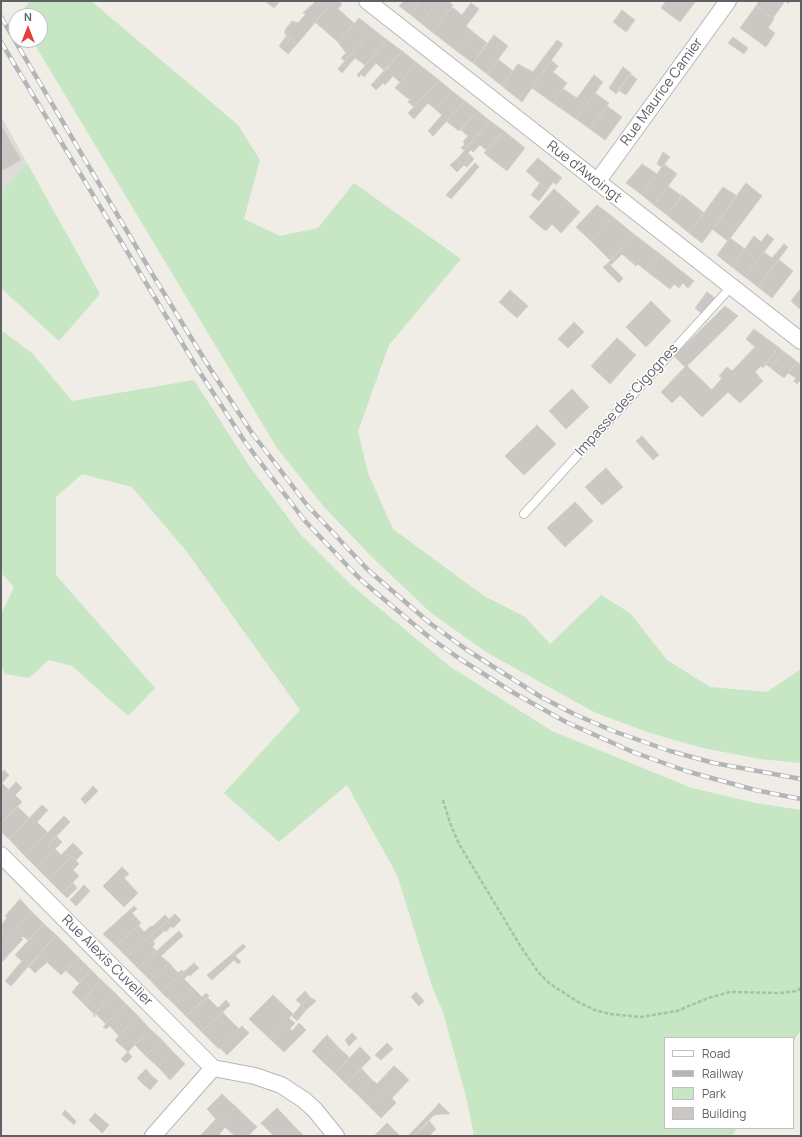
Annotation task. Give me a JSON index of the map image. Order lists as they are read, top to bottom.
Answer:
{
  "streets": {
    "street": ["Rue Maurice Camier", "Rue d'Awoingt", "Rue Alexis Cuvelier"],
    "lane": ["Impasse des Cigognes"]
  },
  "crossings": [
    ["Rue Maurice Camier", "Rue d'Awoingt"],
    ["Rue d'Awoingt", "Impasse des Cigognes"]
  ],
  "legend": [
    "Road",
    "Railway",
    "Park",
    "Building"
  ],
  "north": "top"
}
